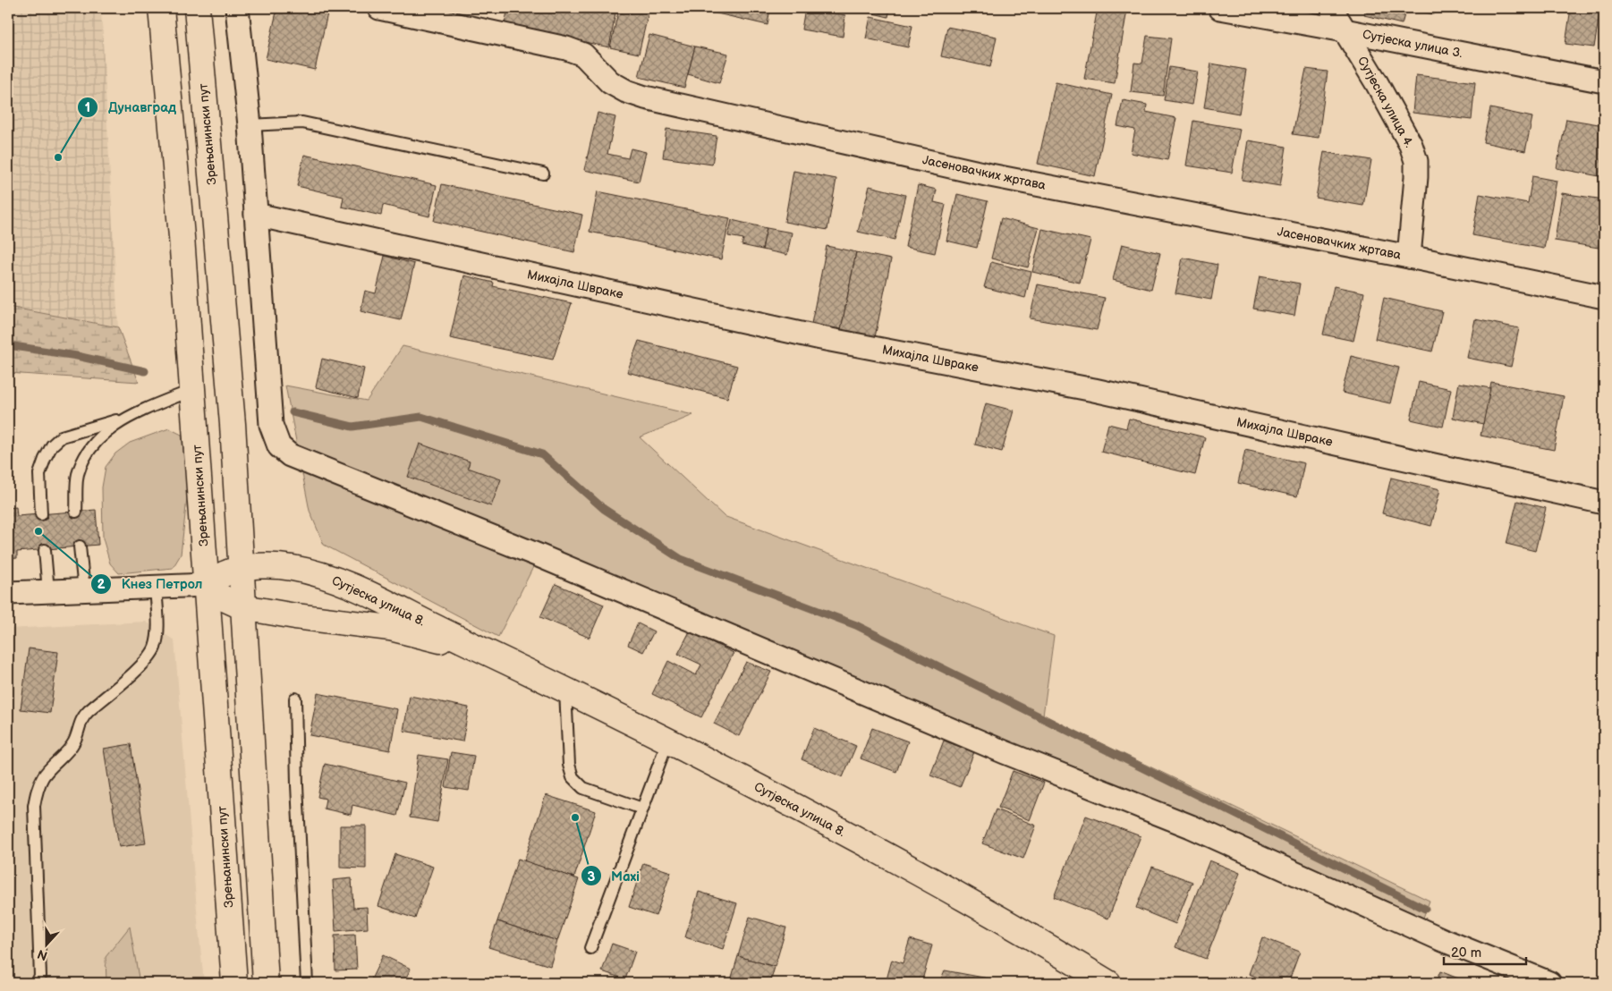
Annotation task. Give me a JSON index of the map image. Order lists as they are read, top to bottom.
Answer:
{
  "streets": {
    "main road": ["Зрењанински пут", "Сутјеска улица 8."],
    "street": [
      "Сутјеска улица 3.",
      "Сутјеска улица 4.",
      "Јасеновачких жртава",
      "Михајла Швраке"
    ]
  },
  "crossings": [
    ["Сутјеска улица 3.", "Сутјеска улица 4."],
    ["Сутјеска улица 4.", "Јасеновачких жртава"],
    ["Зрењанински пут", "Сутјеска улица 8."]
  ],
  "places": ["Дунавград", "Кнез Петрол", "Maxi"],
  "scale_bar": "20 m",
  "north": "bottom"
}
